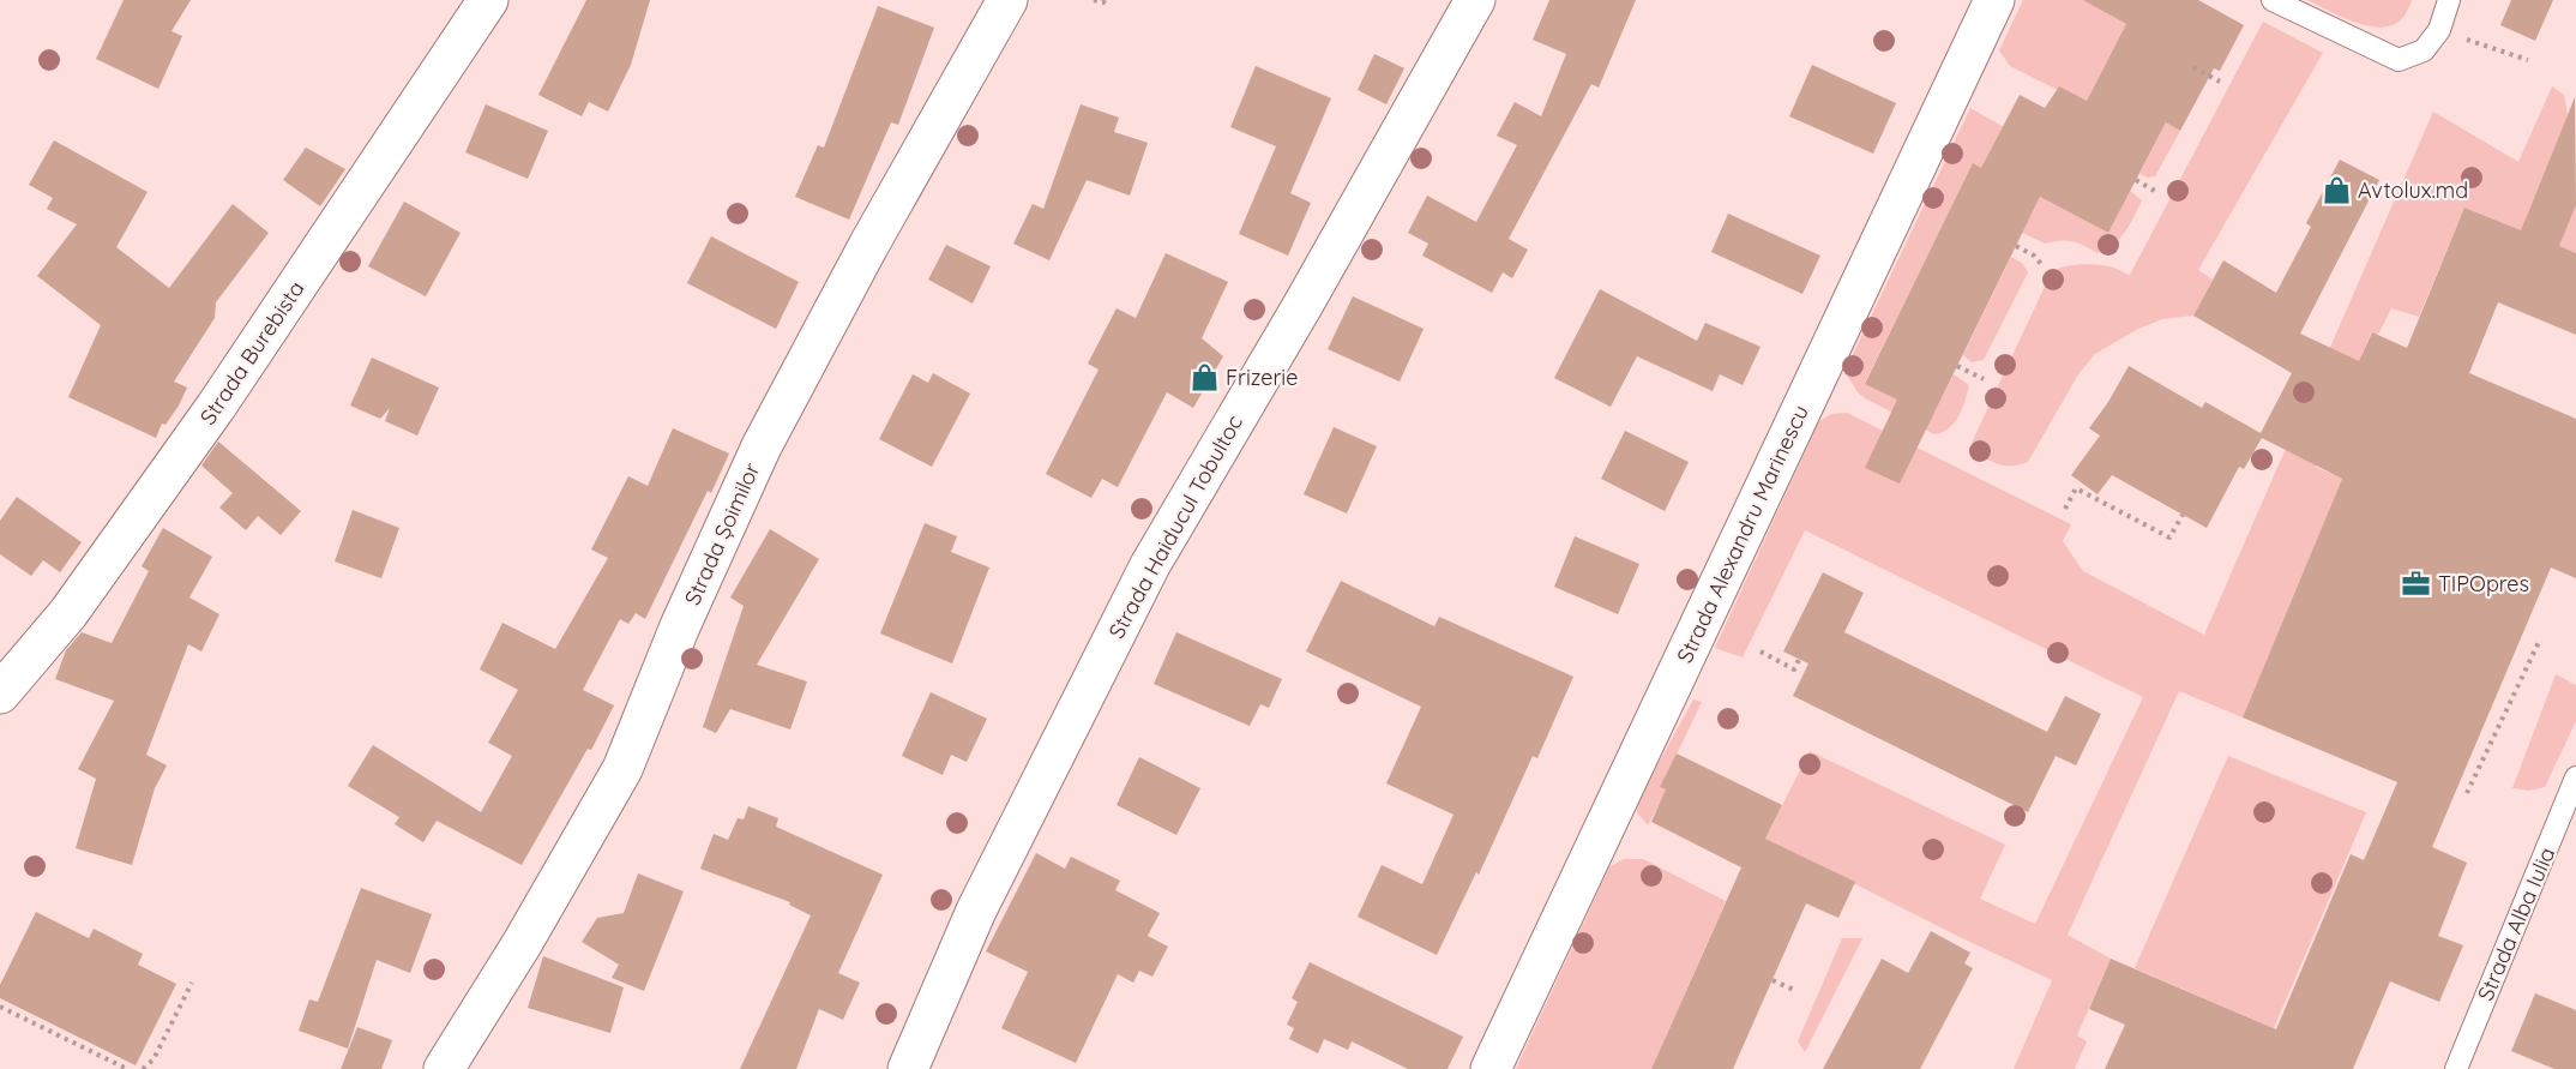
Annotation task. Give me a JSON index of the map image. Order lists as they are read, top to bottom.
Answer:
{
  "streets": {
    "street": [
      "Strada Burebista",
      "Strada Haiducul Tobultoc",
      "Strada Șoimilor",
      "Strada Alexandru Marinescu"
    ],
    "lane": ["Strada Alba Iulia"]
  },
  "places": {
    "shop": ["Avtolux.md", "Frizerie"],
    "office": ["TIPOpres"]
  }
}
